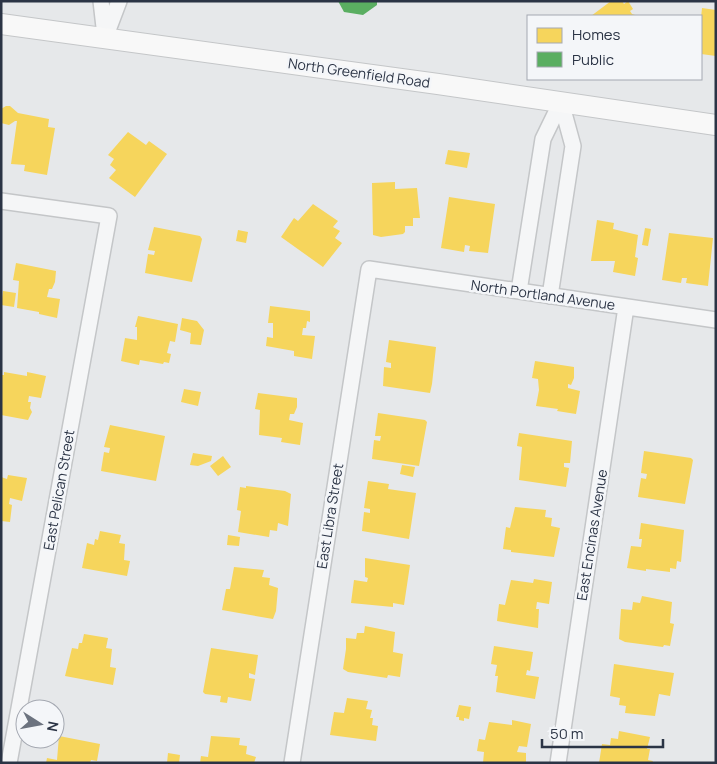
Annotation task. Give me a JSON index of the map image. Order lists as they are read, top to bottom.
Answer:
{
  "streets": {
    "main road": ["North Greenfield Road"],
    "street": [
      "North Portland Avenue",
      "East Pelican Street",
      "East Libra Street",
      "East Encinas Avenue"
    ]
  },
  "crossings": [
    ["North Portland Avenue", "East Libra Street"],
    ["North Portland Avenue", "East Encinas Avenue"]
  ],
  "legend": ["Homes", "Public"],
  "scale_bar": "50 m",
  "north": "right"
}
